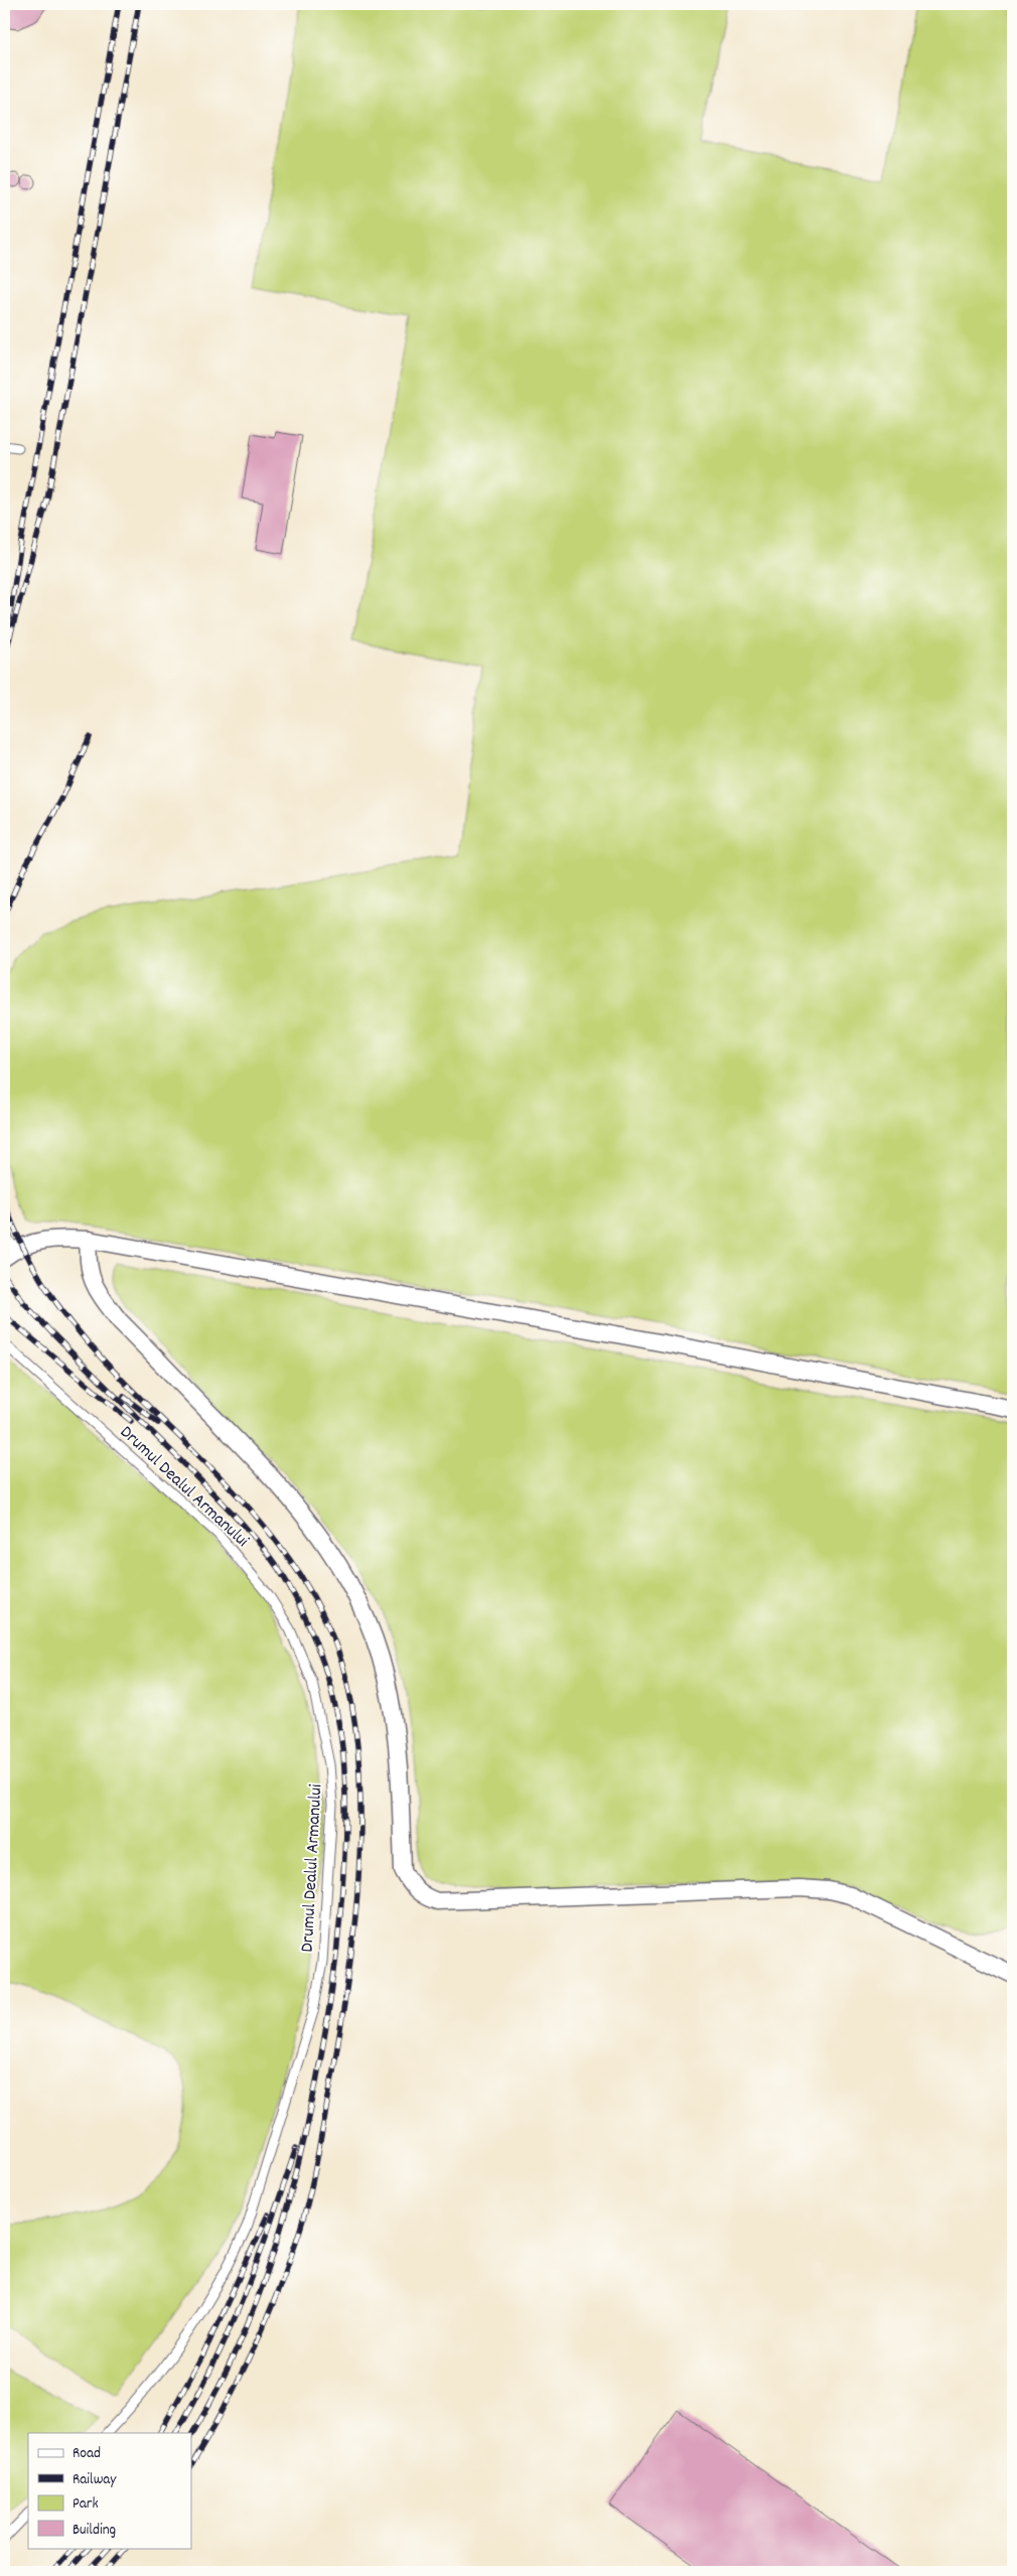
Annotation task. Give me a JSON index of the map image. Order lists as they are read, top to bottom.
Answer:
{
  "streets": {
    "lane": ["Drumul Dealul Armanului"]
  },
  "legend": [
    "Road",
    "Railway",
    "Park",
    "Building"
  ]
}
